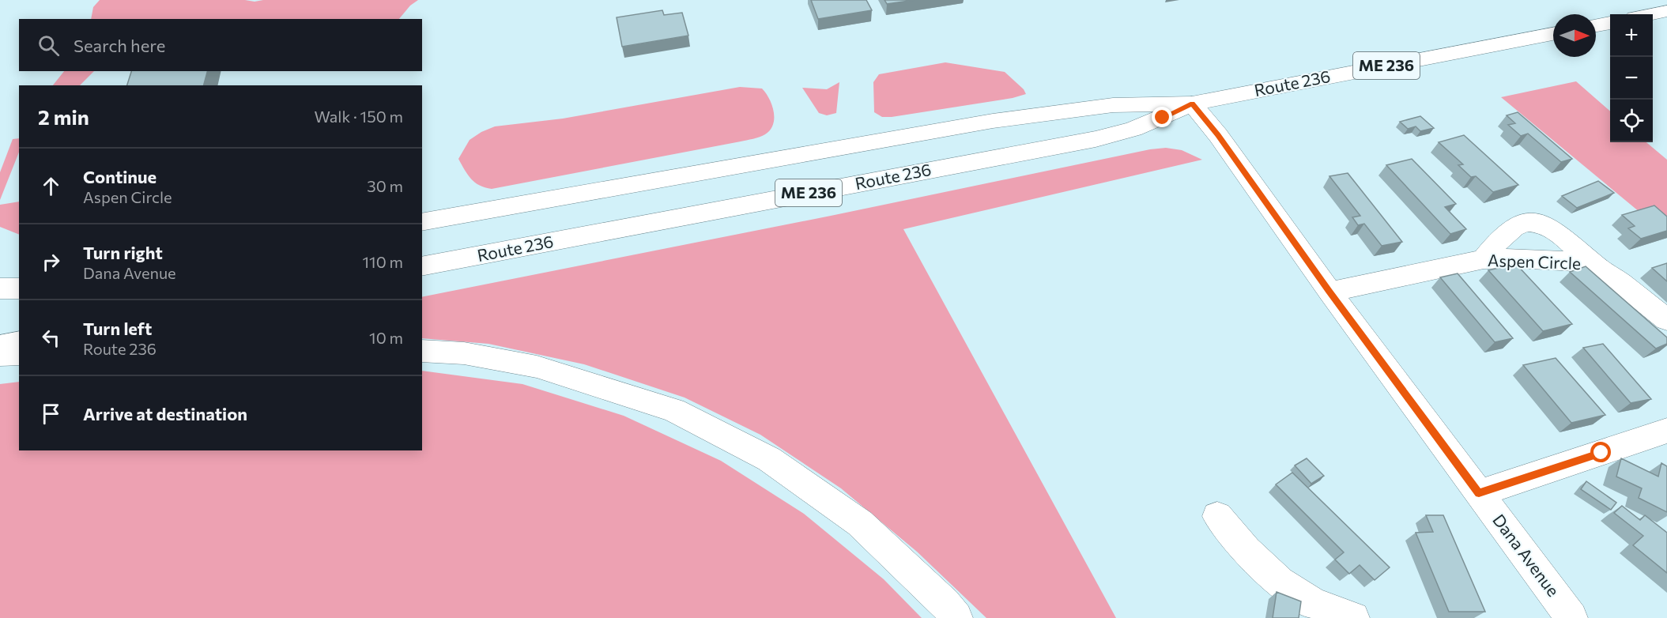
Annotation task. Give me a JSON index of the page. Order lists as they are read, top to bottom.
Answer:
{
  "streets": {
    "main road": [
      "ME 236",
      "Route 236",
      "Aspen Circle",
      "Dana Avenue"
    ]
  },
  "crossings": [
    ["Route 236", "Dana Avenue"],
    ["Aspen Circle", "Dana Avenue"]
  ],
  "north": "right",
  "page": {
    "map_buttons": ["+", "−"],
    "search": "Search here",
    "heading": ["2 min", "Walk · 150 m"],
    "list": [
      ["Continue", "Aspen Circle", "30 m"],
      ["Turn right", "Dana Avenue", "110 m"],
      ["Turn left", "Route 236", "10 m"],
      "Arrive at destination"
    ]
  }
}
